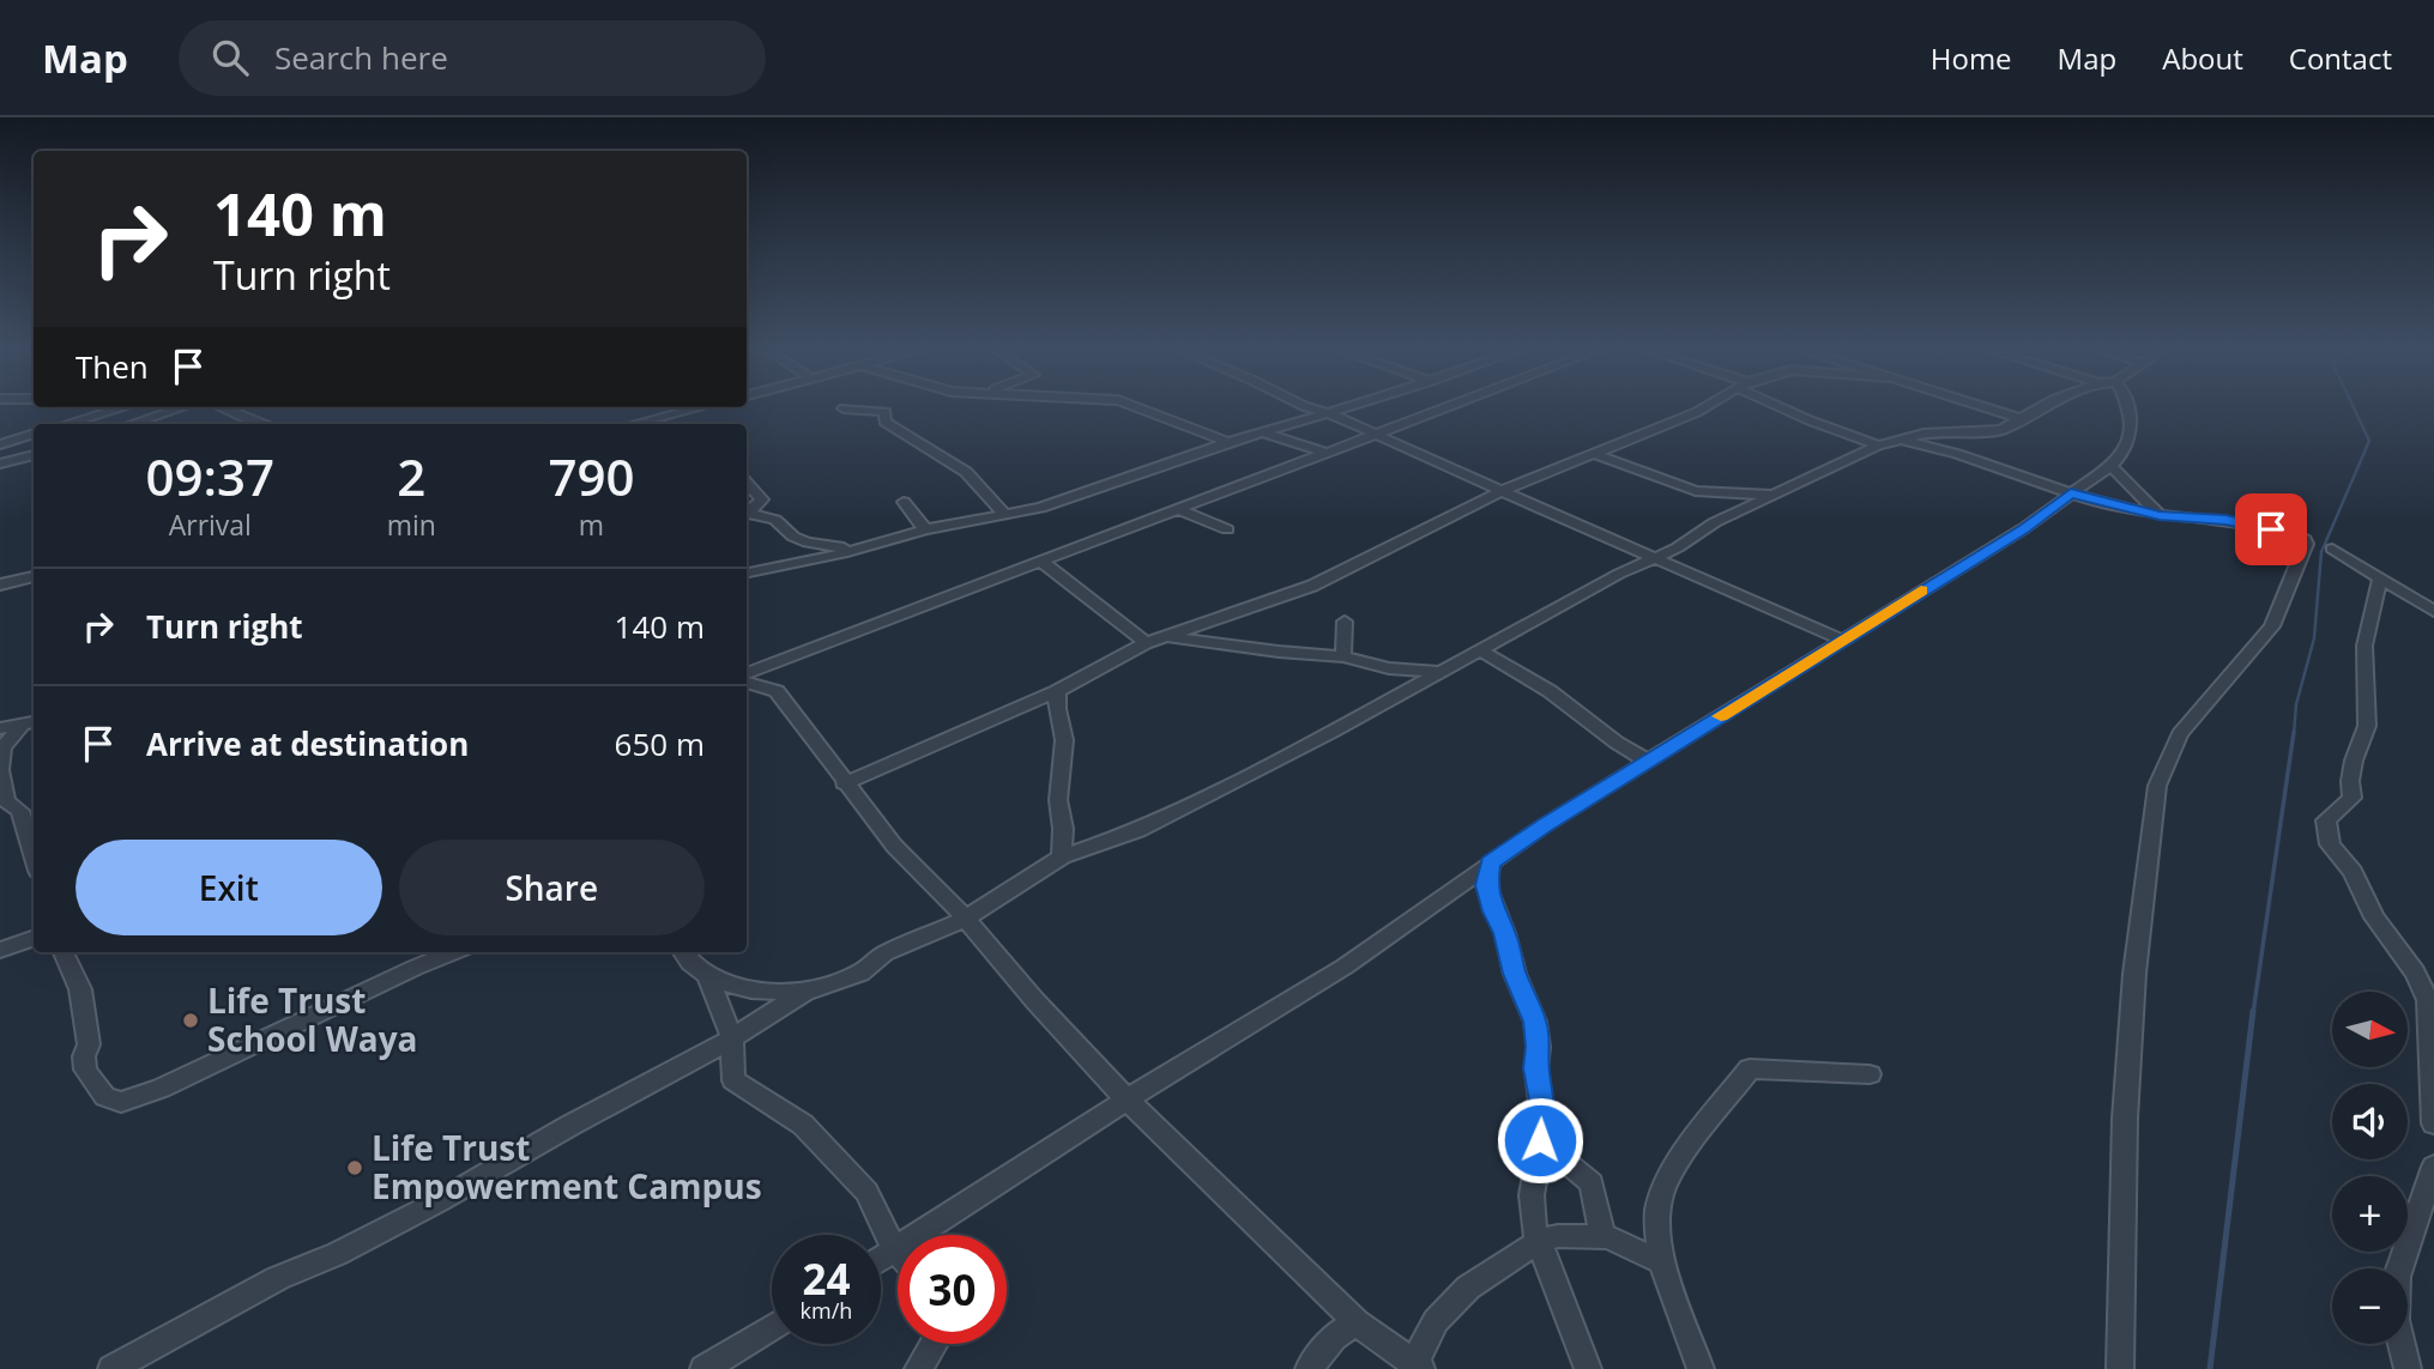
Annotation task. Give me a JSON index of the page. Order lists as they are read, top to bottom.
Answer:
{
  "places": ["Life Trust School Waya", "Life Trust Empowerment Campus"],
  "north": "right",
  "page": {
    "header": "Map",
    "search": "Search here",
    "nav": [
      "Home",
      "Map",
      "About",
      "Contact"
    ],
    "turn": ["140 m", "Turn right"],
    "then": "Then",
    "eta": [
      "09:37",
      "Arrival",
      "2",
      "min",
      "790",
      "m"
    ],
    "list": [
      {
        "name": "Turn right",
        "value": "140 m"
      },
      {
        "name": "Arrive at destination",
        "value": "650 m"
      }
    ],
    "buttons": ["Exit", "Share"],
    "map_buttons": ["+", "−"],
    "speed": "24 km/h",
    "limit": "30"
  }
}
